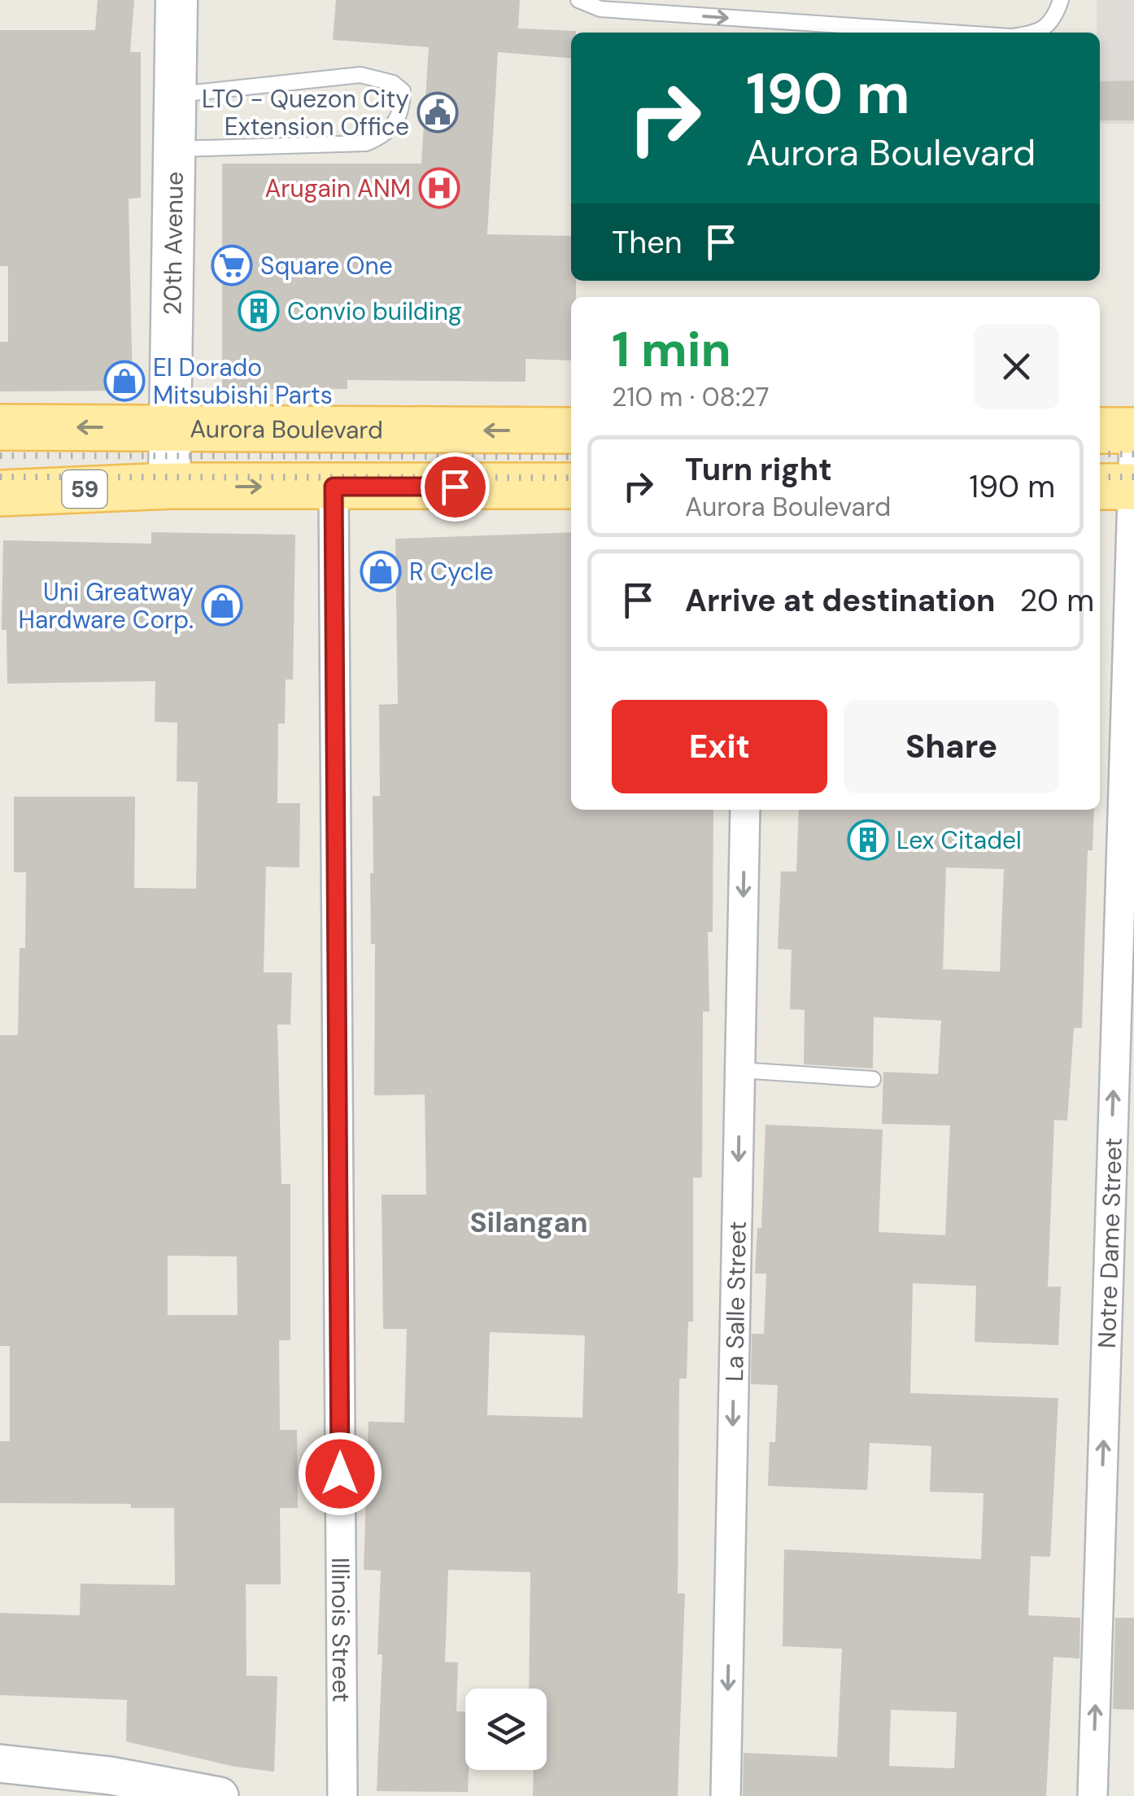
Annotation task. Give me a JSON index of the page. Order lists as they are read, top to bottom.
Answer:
{
  "streets": {
    "main road": ["20th Avenue", "Aurora Boulevard", "59"],
    "street": ["Notre Dame Street", "La Salle Street", "Illinois Street"]
  },
  "crossings": [
    ["20th Avenue", "Aurora Boulevard"],
    ["20th Avenue", "59"],
    ["59", "Illinois Street"]
  ],
  "one_way": ["Notre Dame Street", "La Salle Street"],
  "districts": ["Silangan"],
  "places": {
    "public building": ["LTO - Quezon City Extension Office"],
    "hospital": ["Arugain ANM"],
    "supermarket": ["Square One"],
    "building": ["Convio building", "Lex Citadel"],
    "shop": ["El Dorado Mitsubishi Parts", "R Cycle", "Uni Greatway Hardware Corp."]
  },
  "page": {
    "turn": ["190 m", "Aurora Boulevard"],
    "then": "Then",
    "heading": ["1 min", "210 m · 08:27"],
    "list": [
      {
        "name": "Turn right",
        "note": "Aurora Boulevard",
        "value": "190 m"
      },
      {
        "name": "Arrive at destination",
        "value": "20 m"
      }
    ],
    "buttons": ["Exit", "Share"]
  }
}
